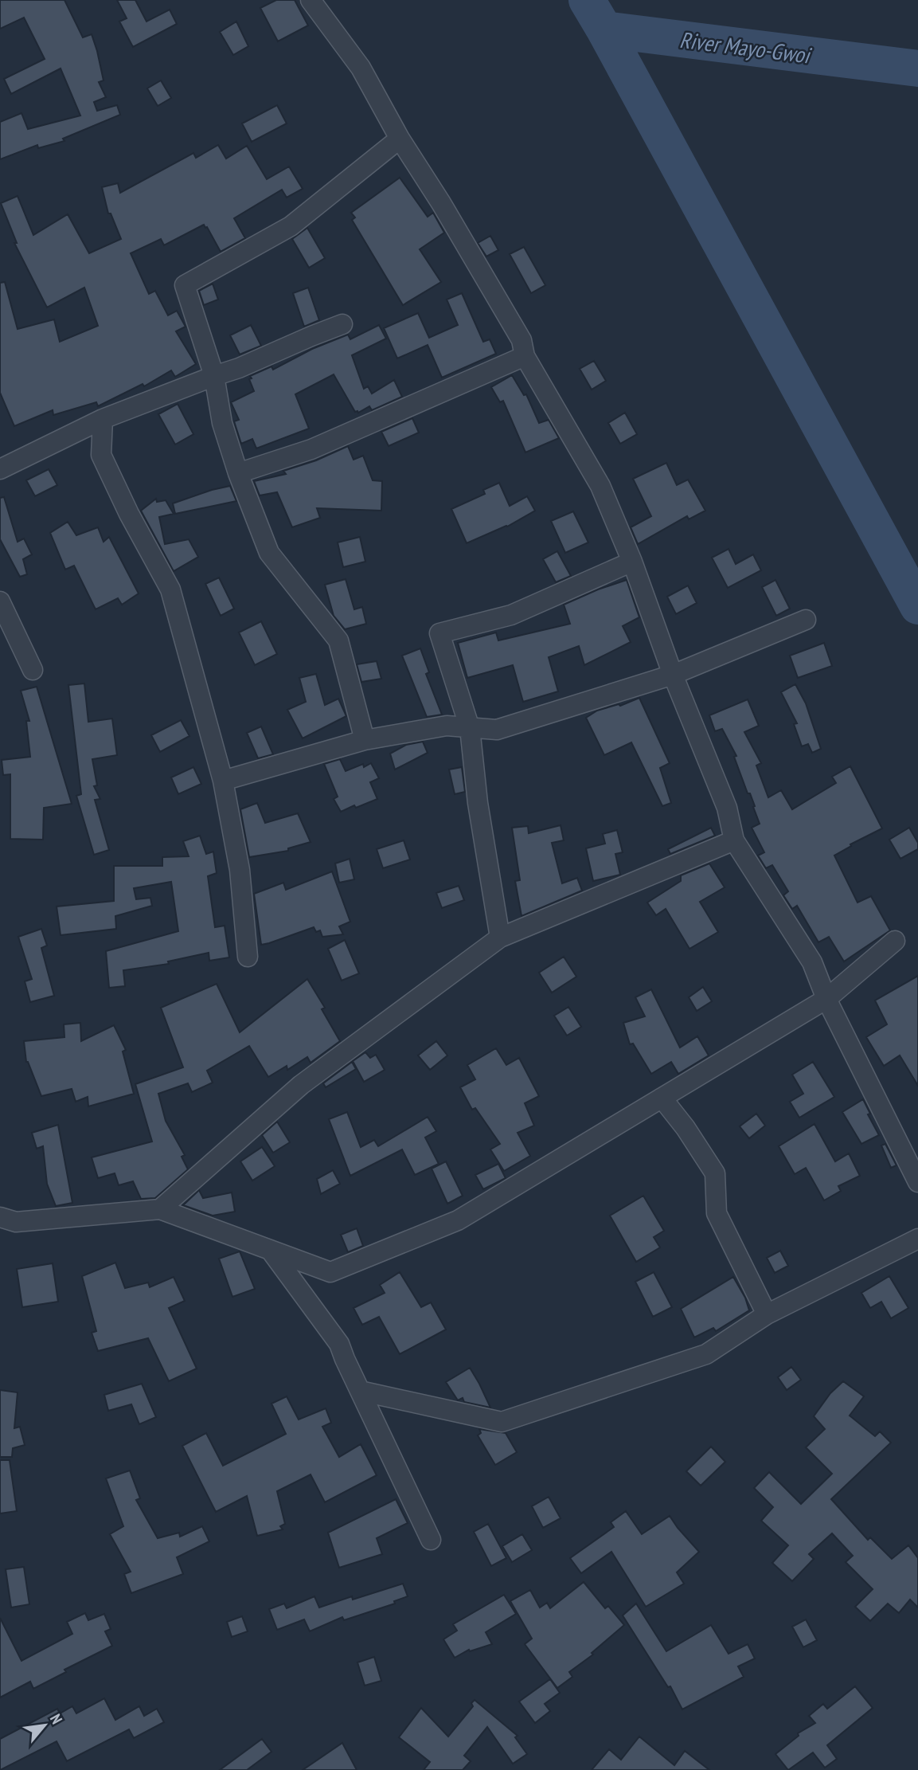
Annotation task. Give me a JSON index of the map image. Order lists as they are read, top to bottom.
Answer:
{
  "water": ["River Mayo-Gwoi"],
  "north": "top right"
}
